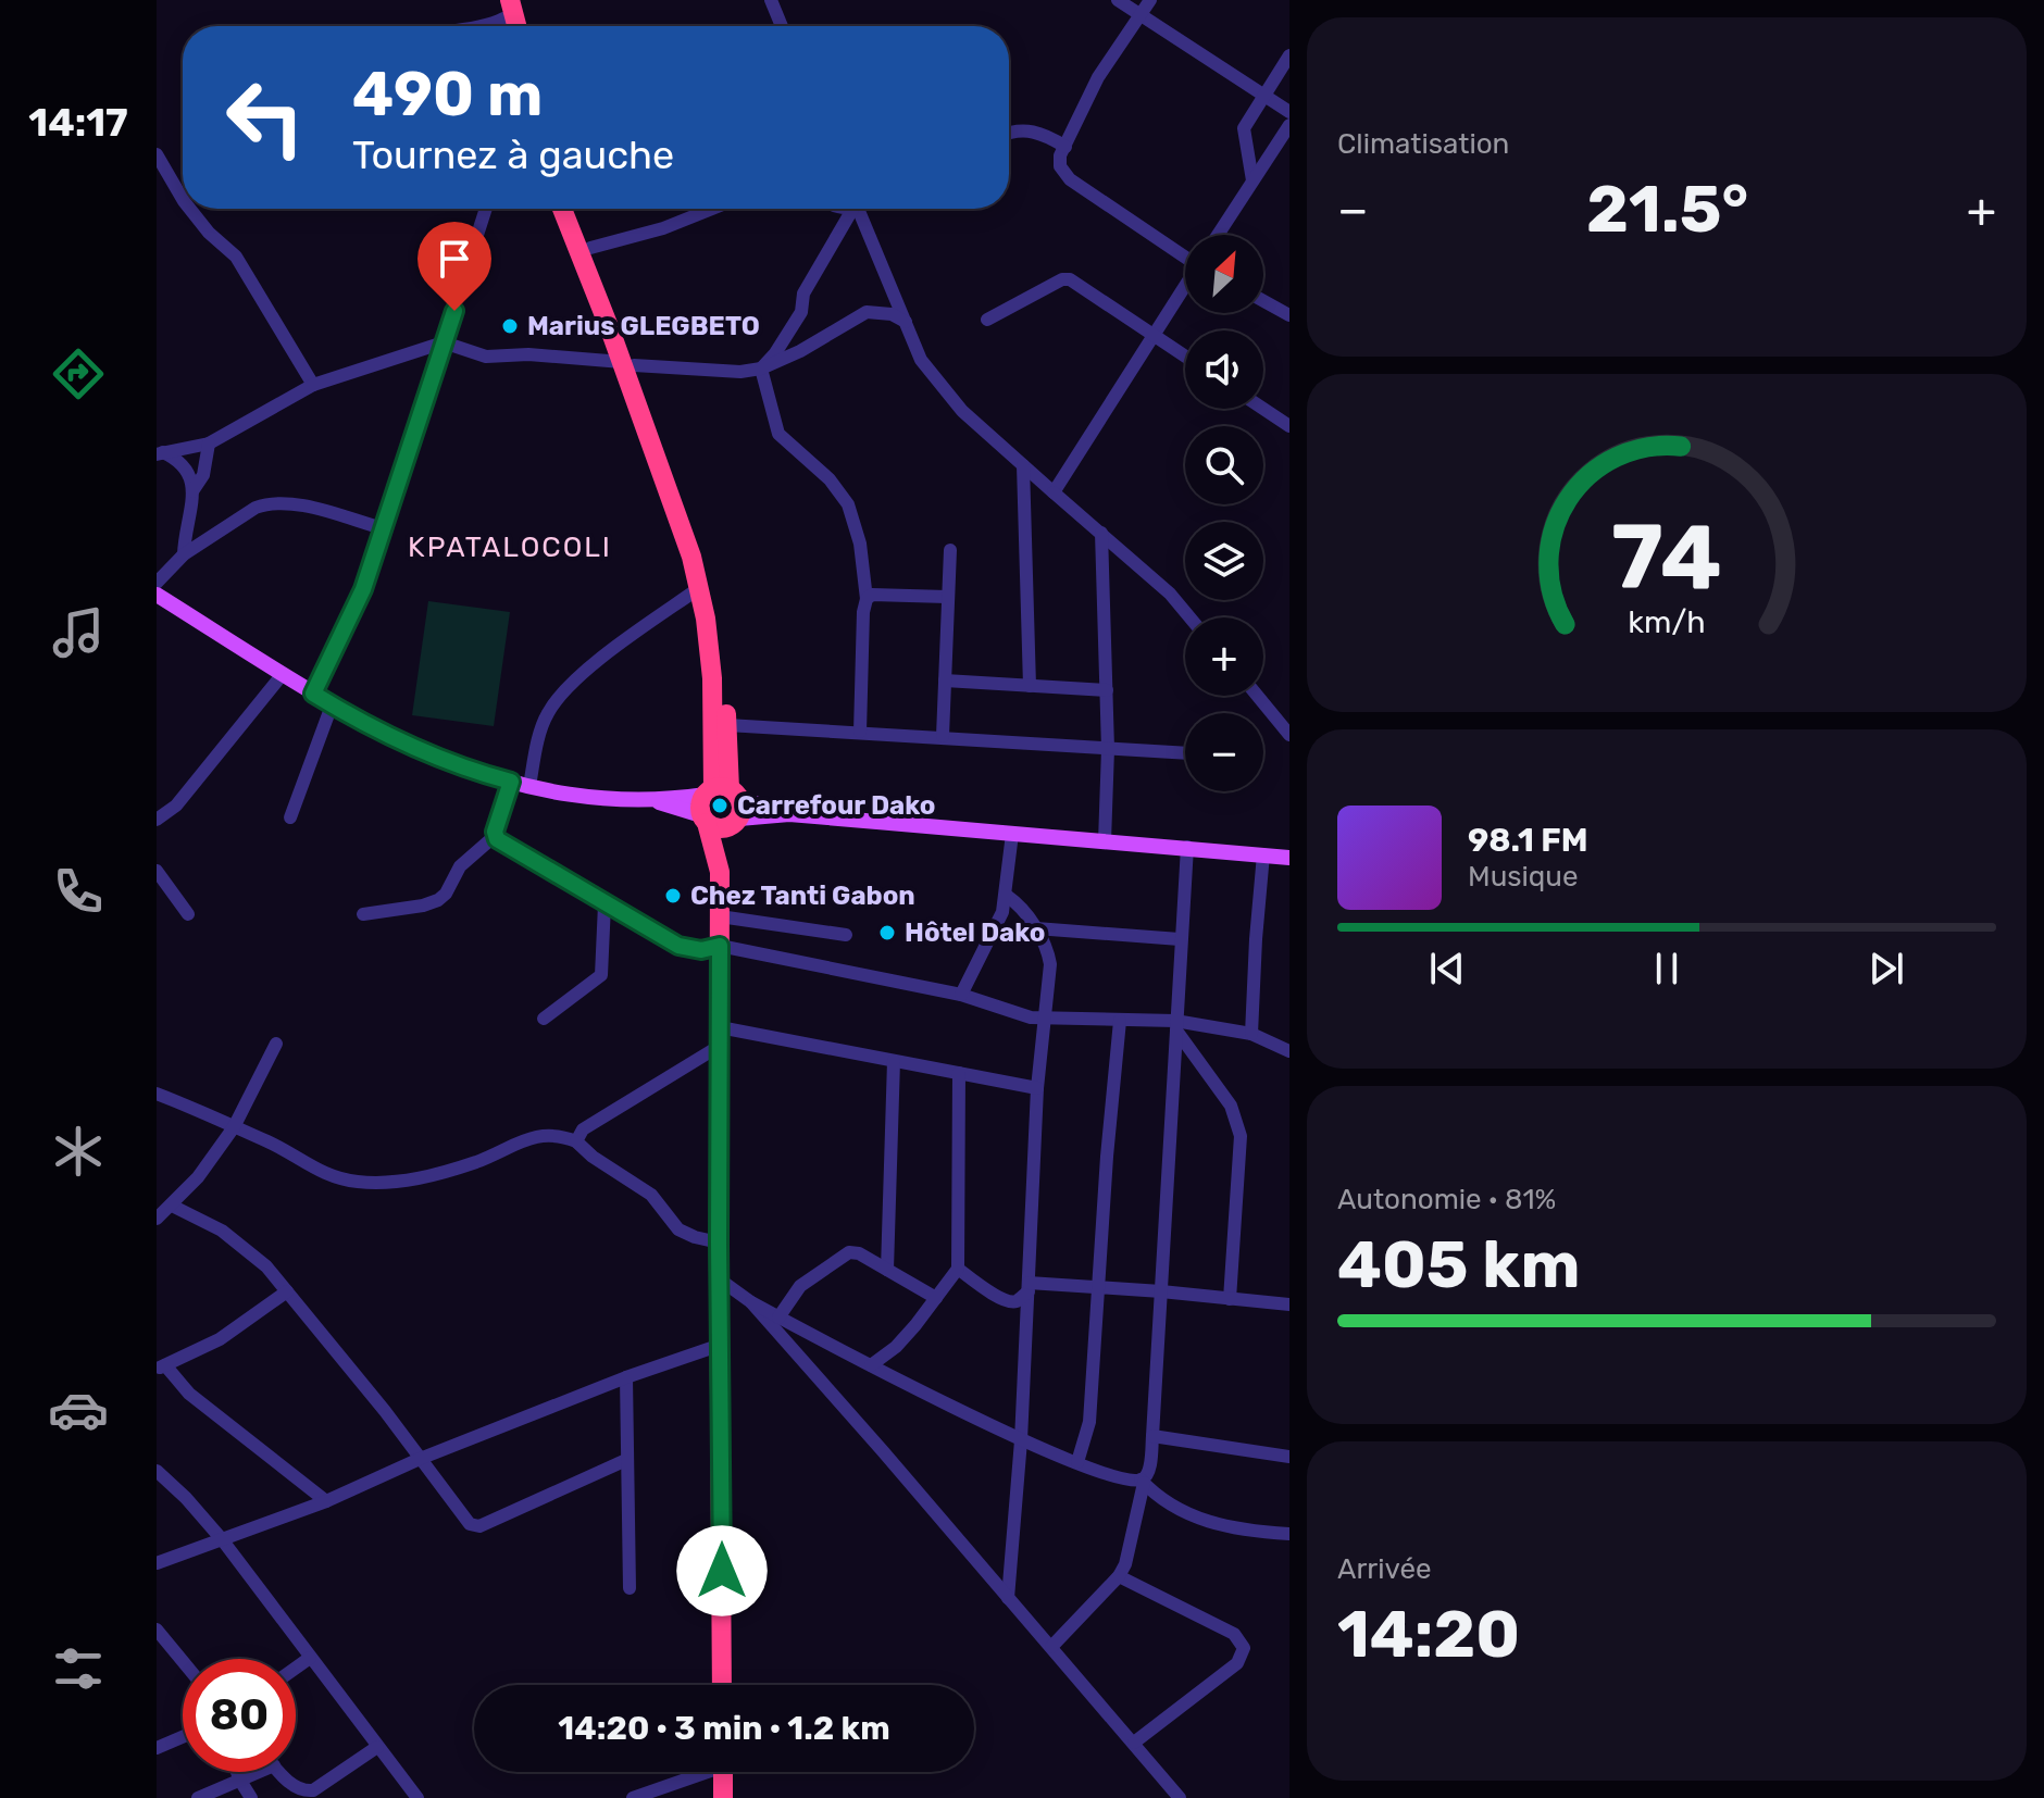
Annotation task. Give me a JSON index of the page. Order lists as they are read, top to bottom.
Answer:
{
  "districts": ["KPATALOCOLI"],
  "places": [
    "Marius GLEGBETO",
    "Carrefour Dako",
    "Chez Tanti Gabon",
    "Hôtel Dako"
  ],
  "north": "top right",
  "page": {
    "tabs": "14:17",
    "tile": [
      "Climatisation",
      ["Autonomie · 81%", "405 km"],
      ["Arrivée", "14:20"]
    ],
    "turn": ["490 m", "Tournez à gauche"],
    "heat": ["−", "21.5°", "+"],
    "map_buttons": ["+", "−"],
    "song": ["98.1 FM", "Musique"],
    "limit": "80",
    "trip": "14:20 · 3 min · 1.2 km",
    "gauge": ["74", "km/h"]
  }
}
